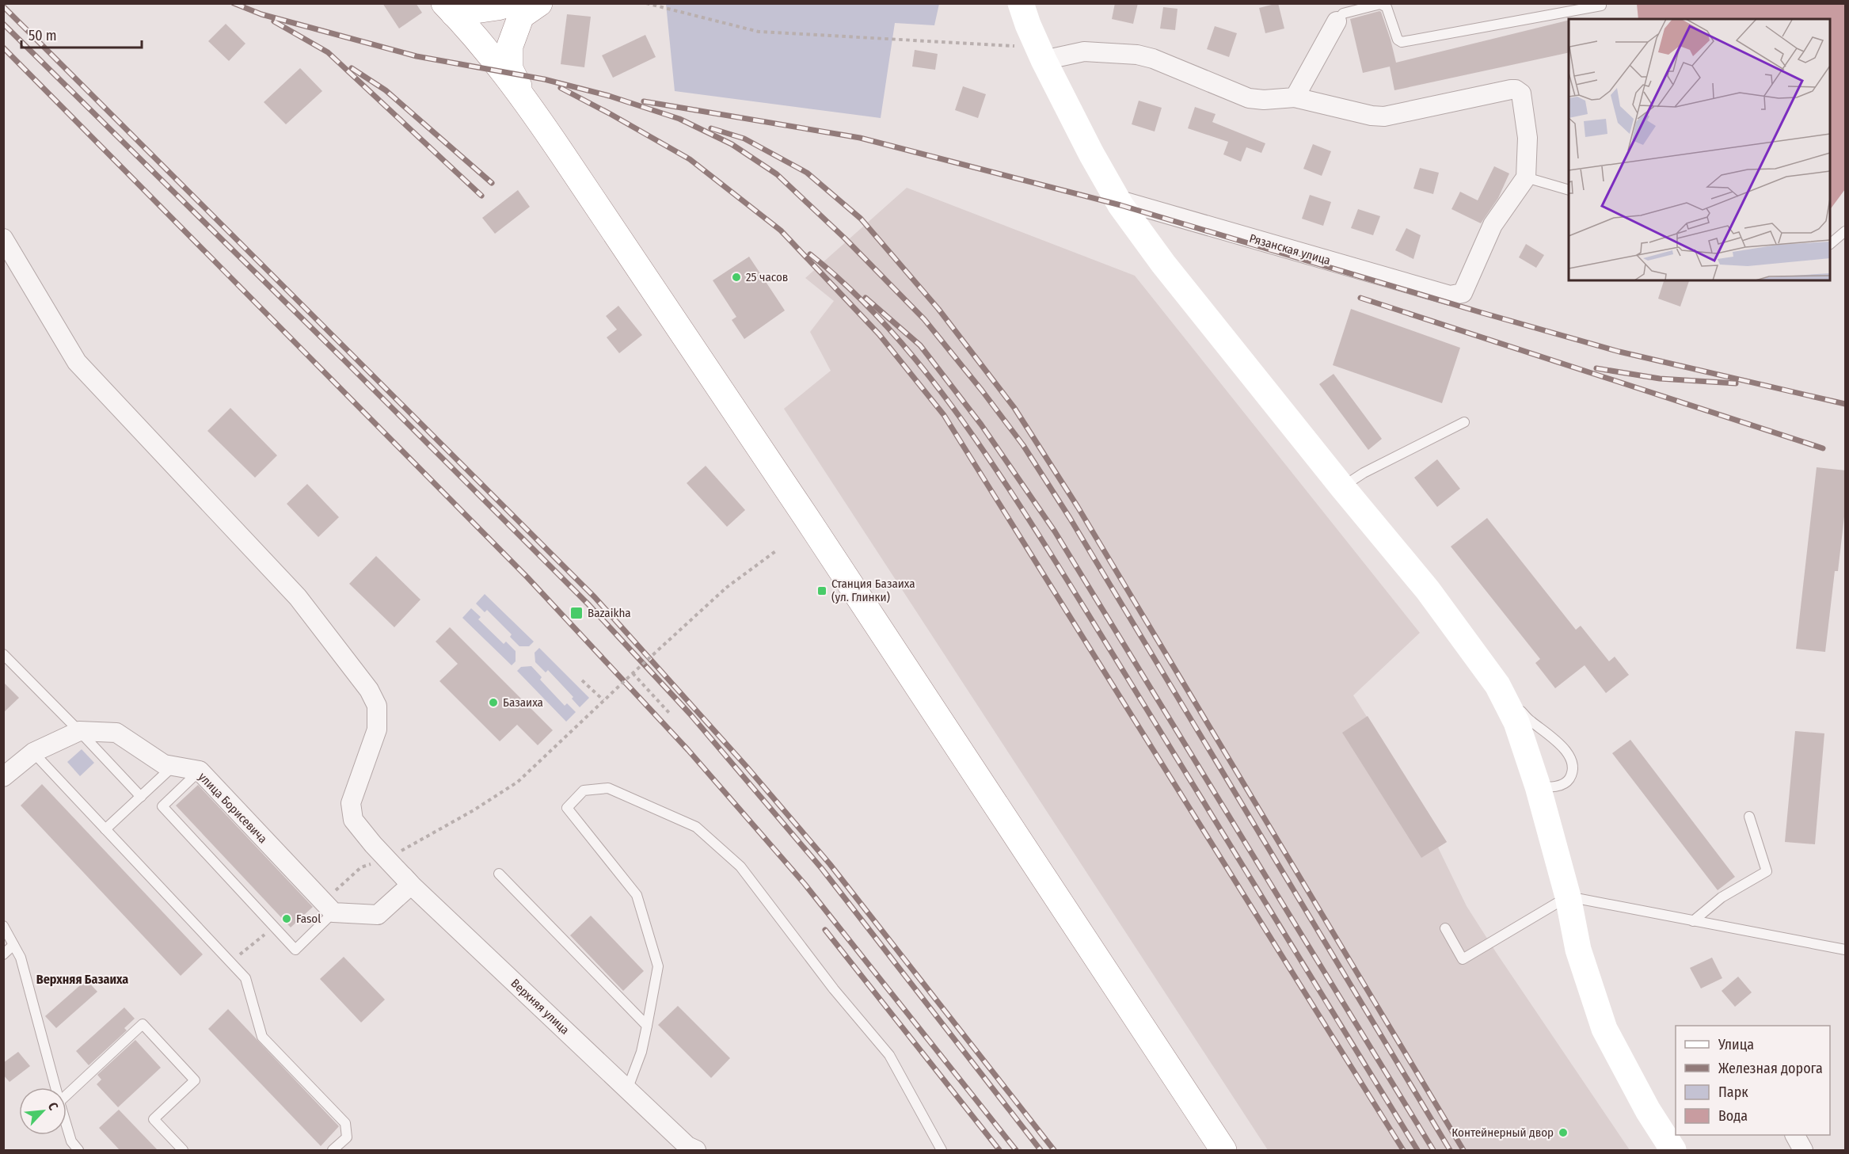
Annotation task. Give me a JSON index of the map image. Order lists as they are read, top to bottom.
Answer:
{
  "streets": {
    "street": ["Рязанская улица", "улица Борисевича", "Верхняя улица"]
  },
  "districts": ["Верхняя Базаиха"],
  "places": {
    "other": [
      "25 часов",
      "Базаиха",
      "Fasol",
      "Контейнерный двор"
    ],
    "transit": ["Станция Базаиха (ул. Глинки)", "Bazaikha"]
  },
  "legend": [
    "Улица",
    "Железная дорога",
    "Парк",
    "Вода"
  ],
  "scale_bar": "50 m",
  "north": "top right"
}
